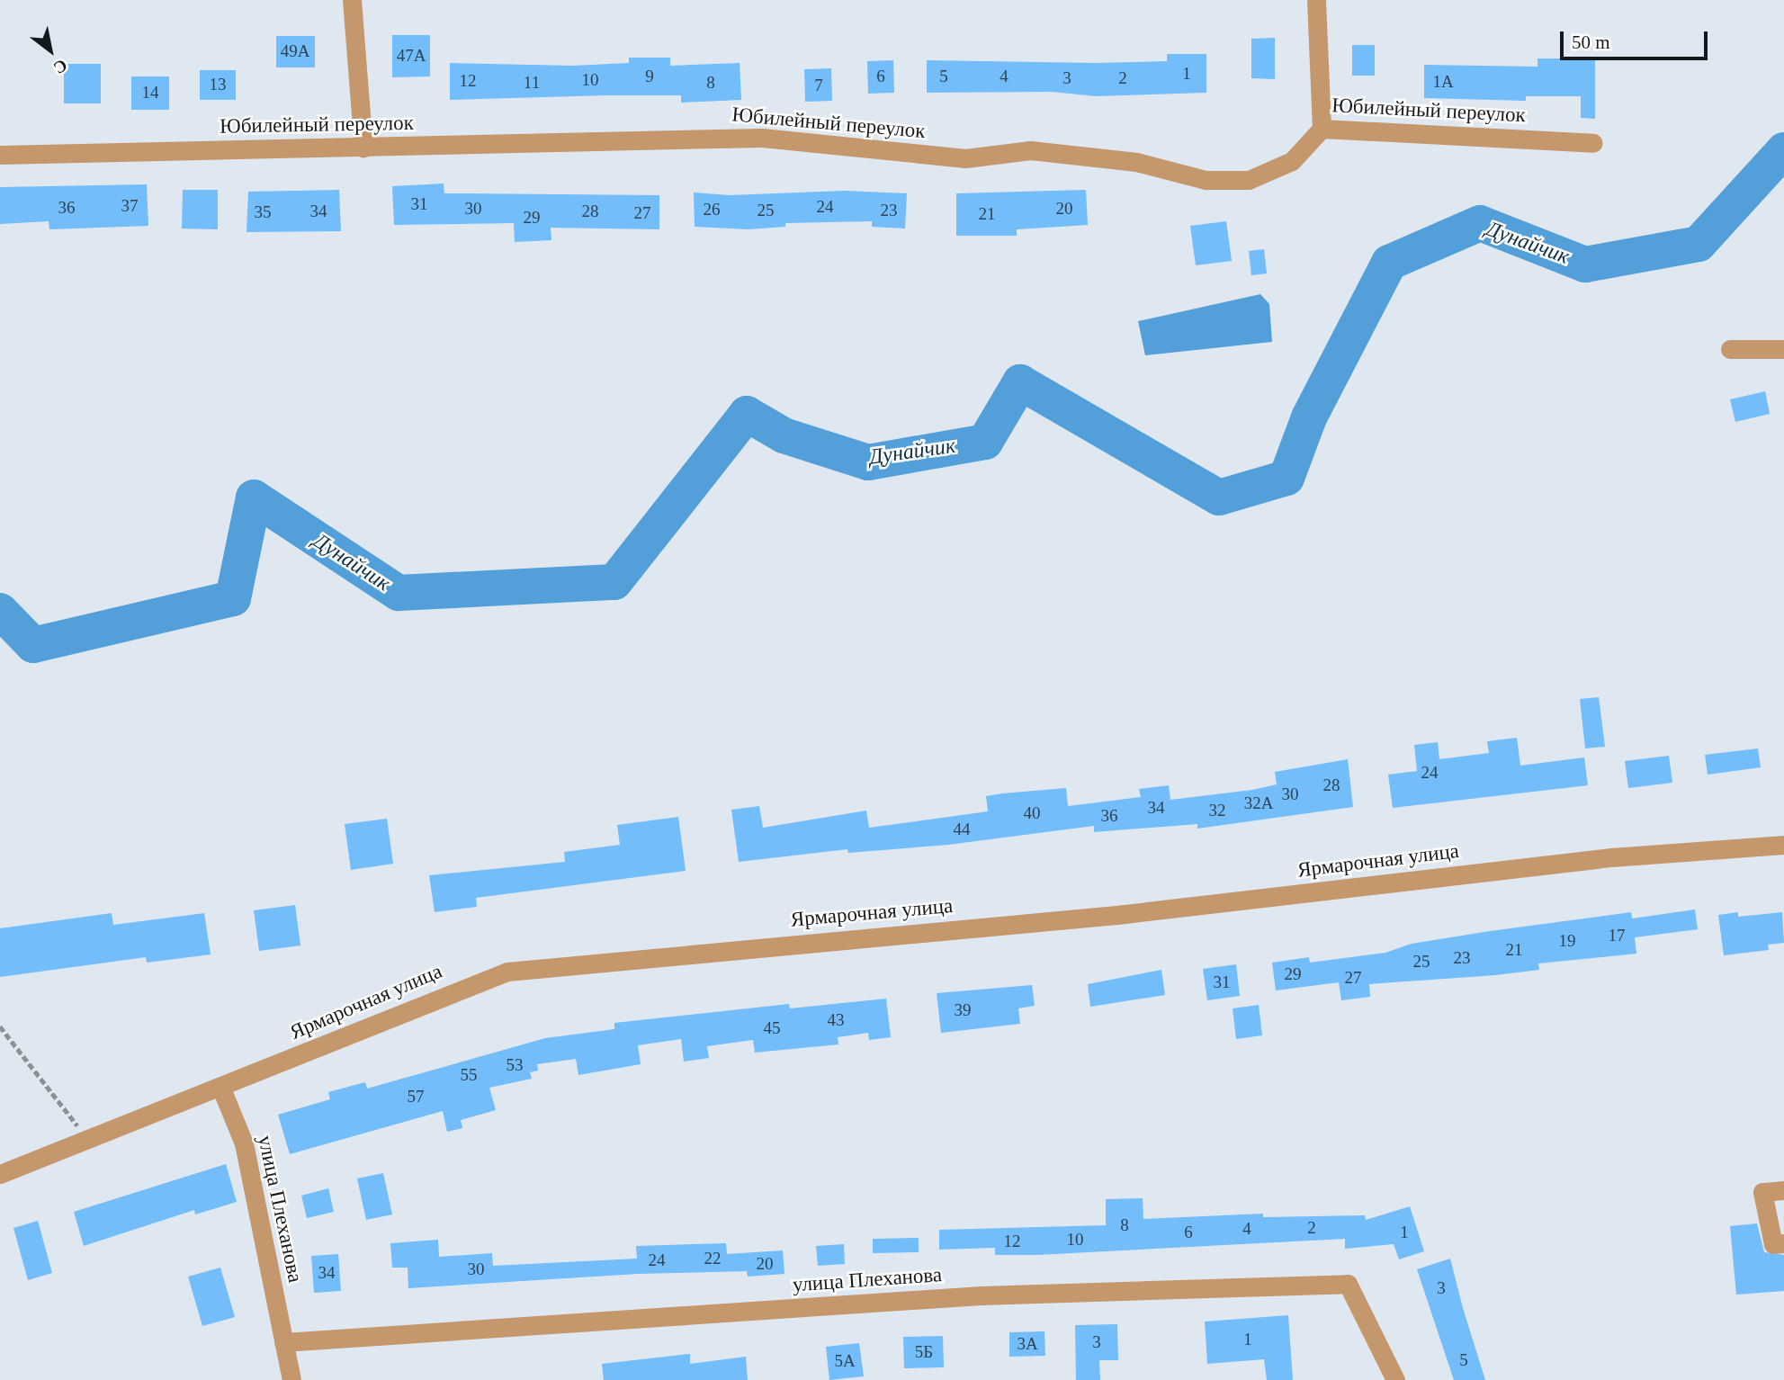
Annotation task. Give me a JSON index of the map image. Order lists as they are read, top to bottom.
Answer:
{
  "streets": {
    "street": ["Юбилейный переулок", "Ярмарочная улица", "улица Плеханова"]
  },
  "crossings": [
    ["Ярмарочная улица", "улица Плеханова"]
  ],
  "water": ["Дунайчик"],
  "house_numbers": [
    "49А",
    "47А",
    "1",
    "9",
    "6",
    "5",
    "4",
    "3",
    "2",
    "10",
    "12",
    "1А",
    "11",
    "8",
    "13",
    "7",
    "14",
    "31",
    "37",
    "24",
    "36",
    "30",
    "20",
    "26",
    "25",
    "23",
    "34",
    "28",
    "35",
    "27",
    "21",
    "29",
    "24",
    "28",
    "30",
    "32А",
    "34",
    "32",
    "40",
    "36",
    "44",
    "17",
    "19",
    "21",
    "23",
    "25",
    "29",
    "27",
    "31",
    "39",
    "43",
    "45",
    "53",
    "55",
    "57",
    "8",
    "2",
    "4",
    "6",
    "1",
    "10",
    "12",
    "22",
    "24",
    "20",
    "30",
    "34",
    "3",
    "1",
    "3",
    "3А",
    "5Б",
    "5",
    "5А"
  ],
  "scale_bar": "50 m",
  "north": "bottom right"
}
